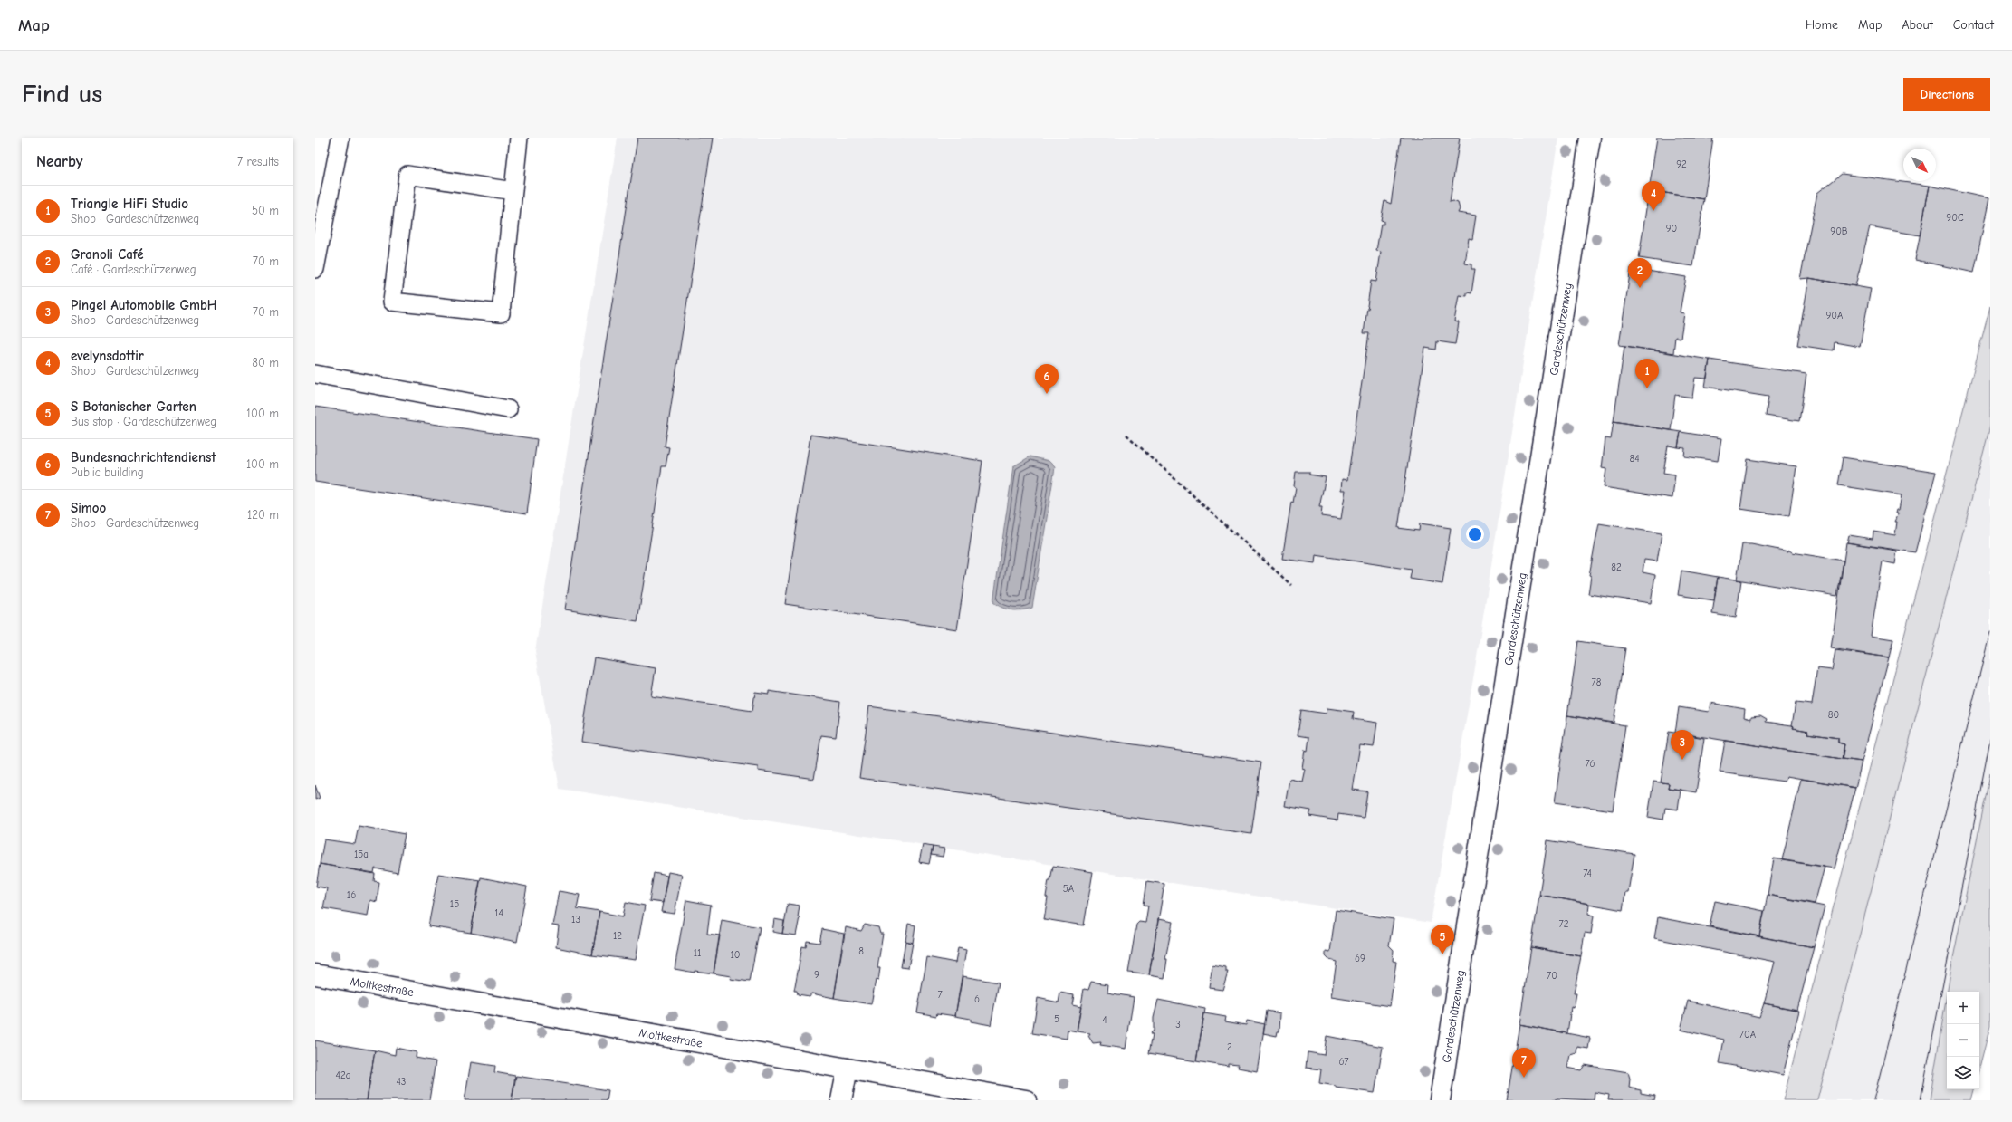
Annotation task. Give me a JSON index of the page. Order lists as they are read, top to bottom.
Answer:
{
  "streets": {
    "street": ["Gardeschützenweg", "Moltkestraße"]
  },
  "house_numbers": [
    "92",
    "90C",
    "90",
    "90B",
    "90A",
    "84",
    "82",
    "78",
    "80",
    "76",
    "15a",
    "74",
    "5A",
    "16",
    "15",
    "14",
    "13",
    "72",
    "12",
    "8",
    "11",
    "10",
    "69",
    "9",
    "70",
    "7",
    "6",
    "5",
    "4",
    "3",
    "70A",
    "2",
    "67",
    "42a",
    "43"
  ],
  "north": "bottom right",
  "page": {
    "header": "Map",
    "nav": [
      "Home",
      "Map",
      "About",
      "Contact"
    ],
    "buttons": "Directions",
    "title": "Find us",
    "heading": ["Nearby", "7 results"],
    "pins": [
      "4",
      "2",
      "1",
      "6",
      "3",
      "5",
      "7"
    ],
    "list": [
      {
        "mark": "1",
        "name": "Triangle HiFi Studio",
        "note": "Shop · Gardeschützenweg",
        "value": "50 m"
      },
      {
        "mark": "2",
        "name": "Granoli Café",
        "note": "Café · Gardeschützenweg",
        "value": "70 m"
      },
      {
        "mark": "3",
        "name": "Pingel Automobile GmbH",
        "note": "Shop · Gardeschützenweg",
        "value": "70 m"
      },
      {
        "mark": "4",
        "name": "evelynsdottir",
        "note": "Shop · Gardeschützenweg",
        "value": "80 m"
      },
      {
        "mark": "5",
        "name": "S Botanischer Garten",
        "note": "Bus stop · Gardeschützenweg",
        "value": "100 m"
      },
      {
        "mark": "6",
        "name": "Bundesnachrichtendienst",
        "note": "Public building",
        "value": "100 m"
      },
      {
        "mark": "7",
        "name": "Simoo",
        "note": "Shop · Gardeschützenweg",
        "value": "120 m"
      }
    ],
    "map_buttons": ["+", "−"]
  }
}
